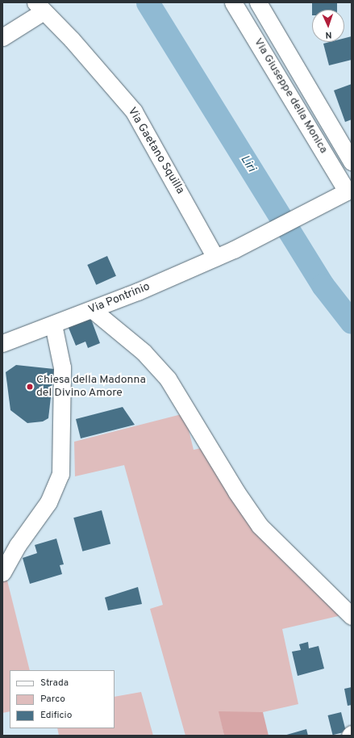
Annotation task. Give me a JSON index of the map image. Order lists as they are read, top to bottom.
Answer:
{
  "streets": {
    "street": ["Via Giuseppe della Monica", "Via Gaetano Squilla", "Via Pontrinio"]
  },
  "crossings": [
    ["Via Giuseppe della Monica", "Via Pontrinio"],
    ["Via Gaetano Squilla", "Via Pontrinio"]
  ],
  "water": ["Liri"],
  "places": ["Chiesa della Madonna del Divino Amore"],
  "legend": ["Strada", "Parco", "Edificio"],
  "north": "bottom"
}
